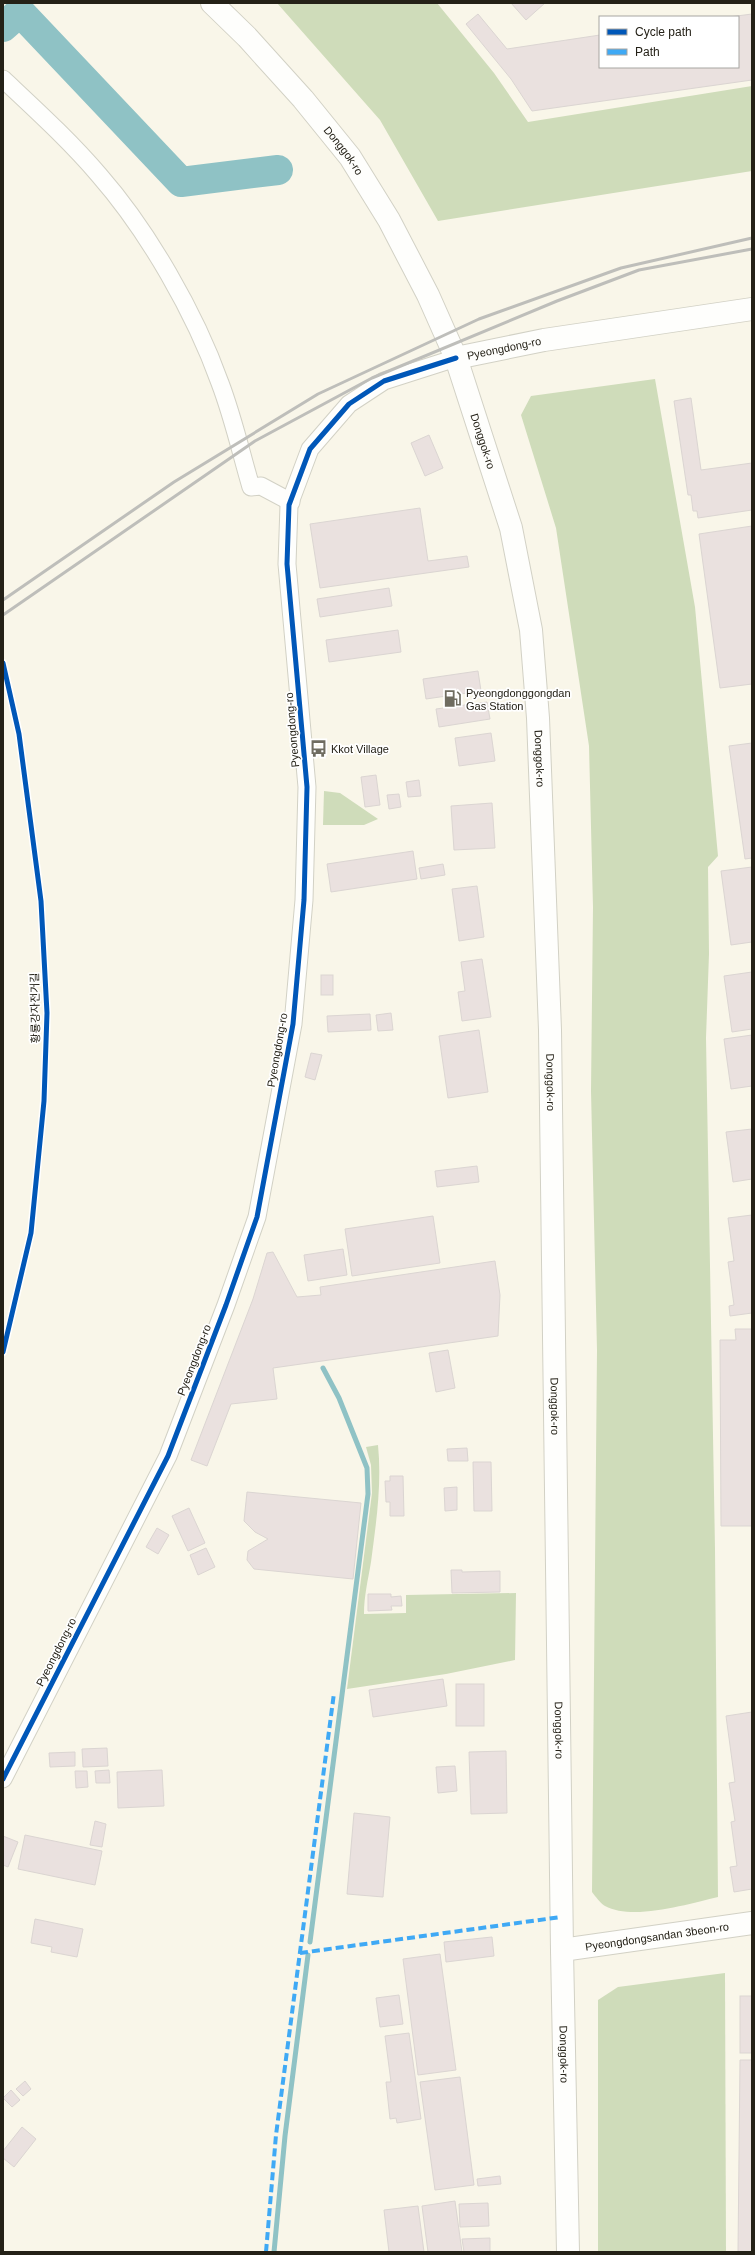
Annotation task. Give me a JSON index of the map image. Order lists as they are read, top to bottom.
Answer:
{
  "streets": {
    "main road": ["Donggok-ro", "Pyeongdong-ro", "Pyeongdongsandan 3beon-ro"],
    "cycle path": ["황룡강자전거길"]
  },
  "crossings": [
    ["Donggok-ro", "Pyeongdong-ro"],
    ["Donggok-ro", "Pyeongdongsandan 3beon-ro"]
  ],
  "places": {
    "fuel station": ["Pyeongdonggongdan Gas Station"],
    "bus stop": ["Kkot Village"]
  },
  "legend": ["Cycle path", "Path"]
}
